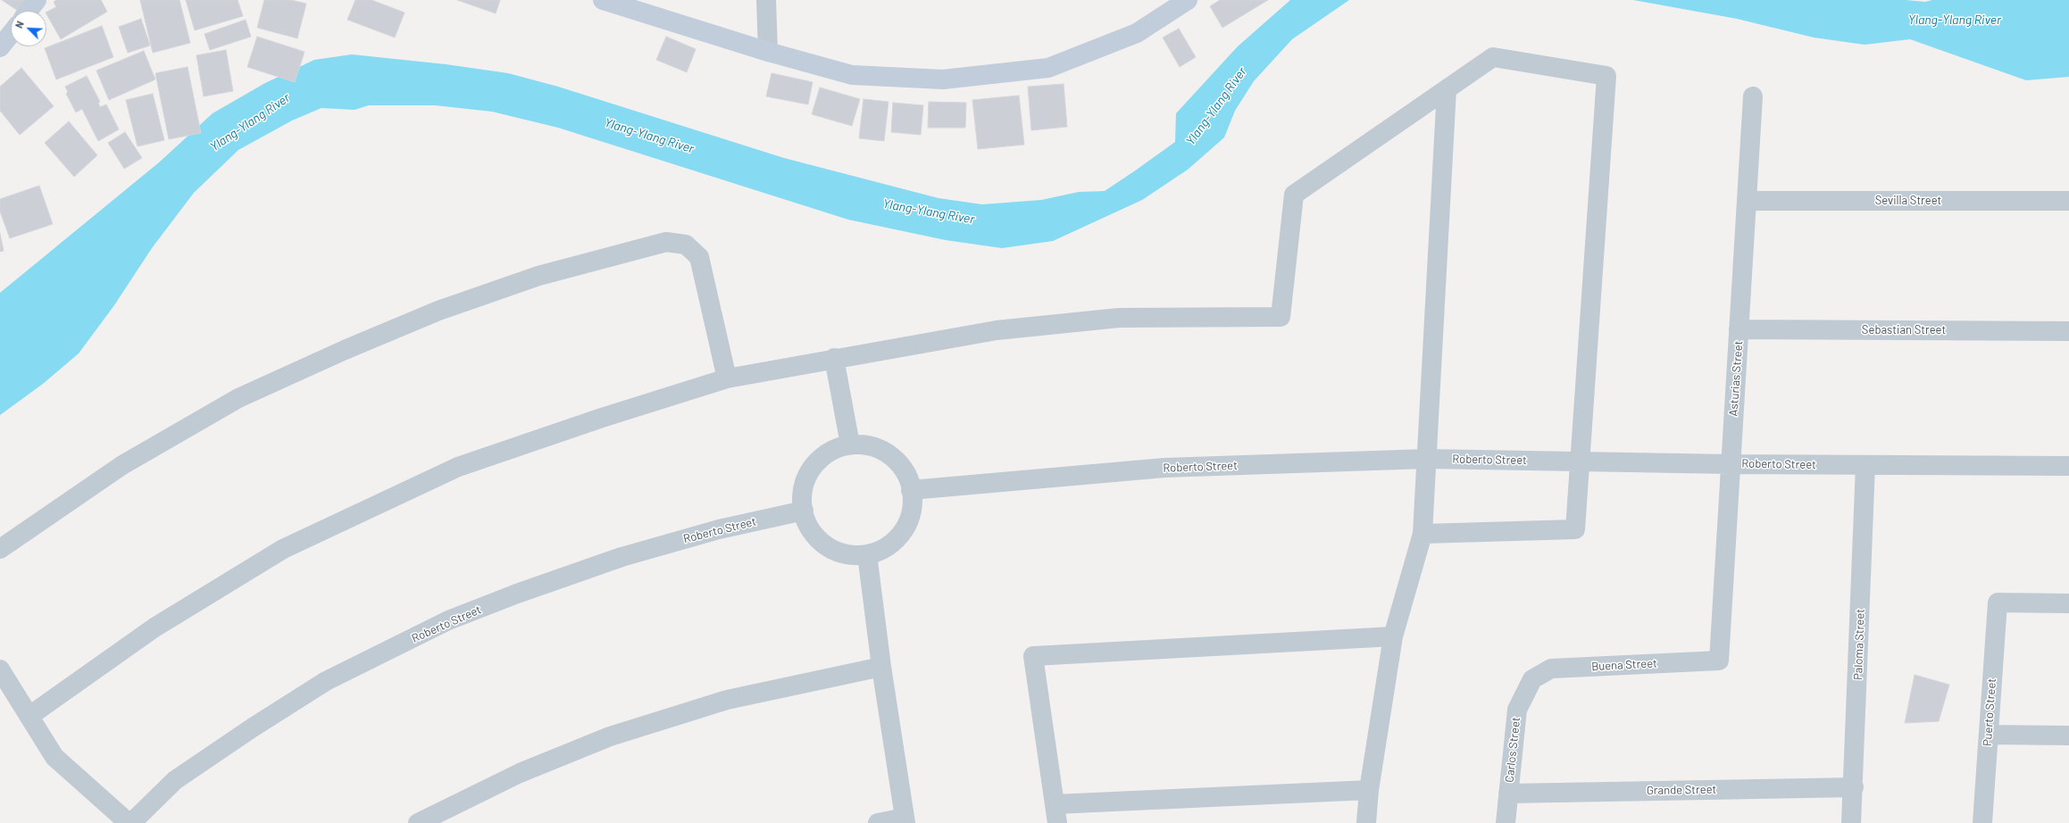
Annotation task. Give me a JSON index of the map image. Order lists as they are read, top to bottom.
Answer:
{
  "streets": {
    "street": [
      "Sevilla Street",
      "Sebastian Street",
      "Asturias Street",
      "Roberto Street",
      "Paloma Street",
      "Buena Street",
      "Puerto Street",
      "Carlos Street",
      "Grande Street"
    ]
  },
  "crossings": [
    ["Sevilla Street", "Asturias Street"],
    ["Sebastian Street", "Asturias Street"],
    ["Asturias Street", "Roberto Street"],
    ["Asturias Street", "Buena Street"],
    ["Roberto Street", "Paloma Street"],
    ["Paloma Street", "Grande Street"],
    ["Buena Street", "Carlos Street"],
    ["Carlos Street", "Grande Street"]
  ],
  "water": ["Ylang-Ylang River"],
  "north": "top left"
}
